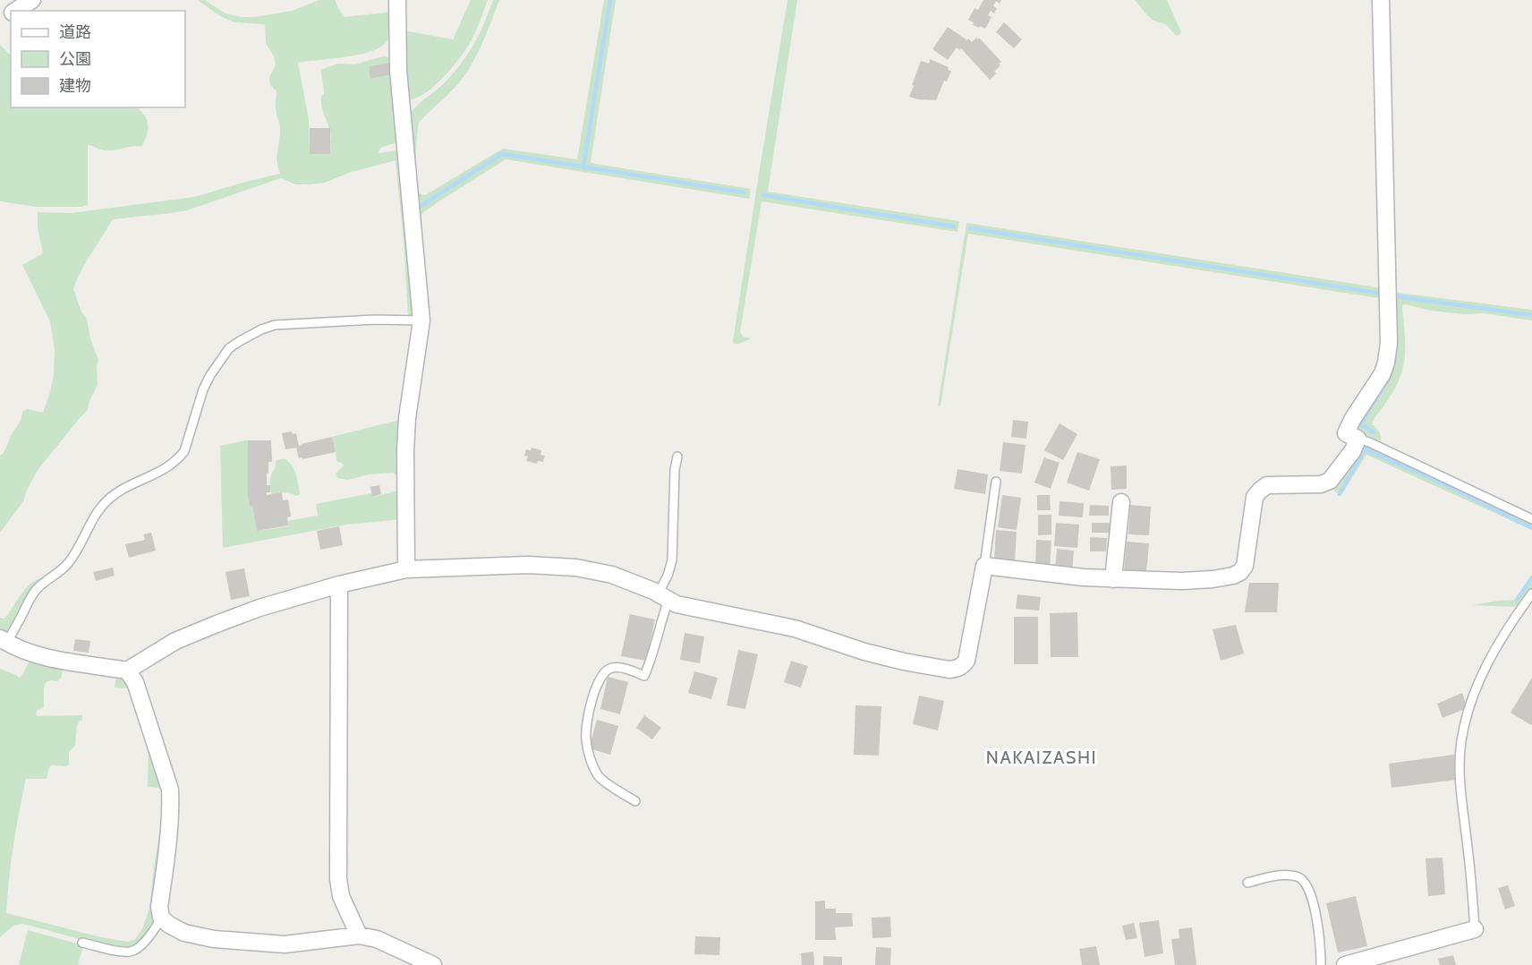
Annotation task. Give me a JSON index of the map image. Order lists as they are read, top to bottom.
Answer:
{
  "districts": ["NAKAIZASHI"],
  "legend": ["道路", "公園", "建物"]
}
